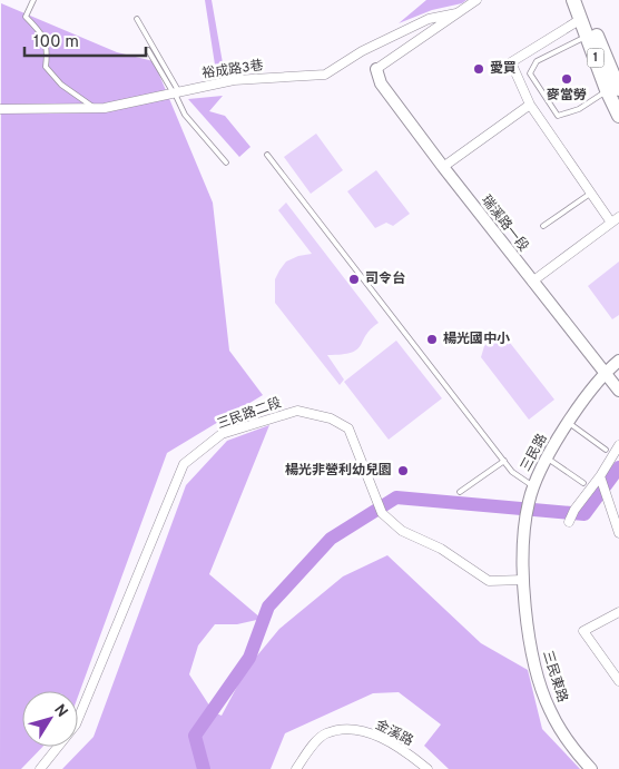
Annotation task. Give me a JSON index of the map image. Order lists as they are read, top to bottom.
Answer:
{
  "streets": {
    "main road": ["1"],
    "street": [
      "裕成路3巷",
      "瑞溪路一段",
      "三民路二段",
      "三民路",
      "三民東路",
      "金溪路"
    ]
  },
  "crossings": [
    ["裕成路3巷", "瑞溪路一段"],
    ["瑞溪路一段", "三民路"],
    ["三民路二段", "三民路"],
    ["三民路二段", "三民東路"],
    ["三民路", "三民東路"]
  ],
  "places": [
    "愛買",
    "麥當勞",
    "司令台",
    "楊光國中小",
    "楊光非營利幼兒園"
  ],
  "scale_bar": "100 m",
  "north": "top right"
}
